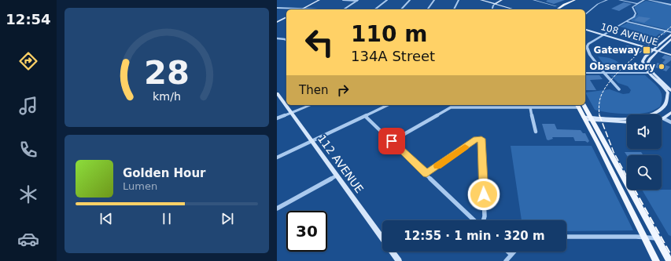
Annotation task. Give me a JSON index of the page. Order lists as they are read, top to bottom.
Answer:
{
  "streets": {
    "main road": ["108 AVENUE", "112 AVENUE"]
  },
  "places": {
    "transit": ["Gateway"],
    "other": ["Observatory"]
  },
  "page": {
    "tabs": "12:54",
    "turn": ["110 m", "134A Street"],
    "then": "Then",
    "song": ["Golden Hour", "Lumen"],
    "limit": "30",
    "trip": "12:55 · 1 min · 320 m",
    "gauge": ["28", "km/h"]
  }
}
